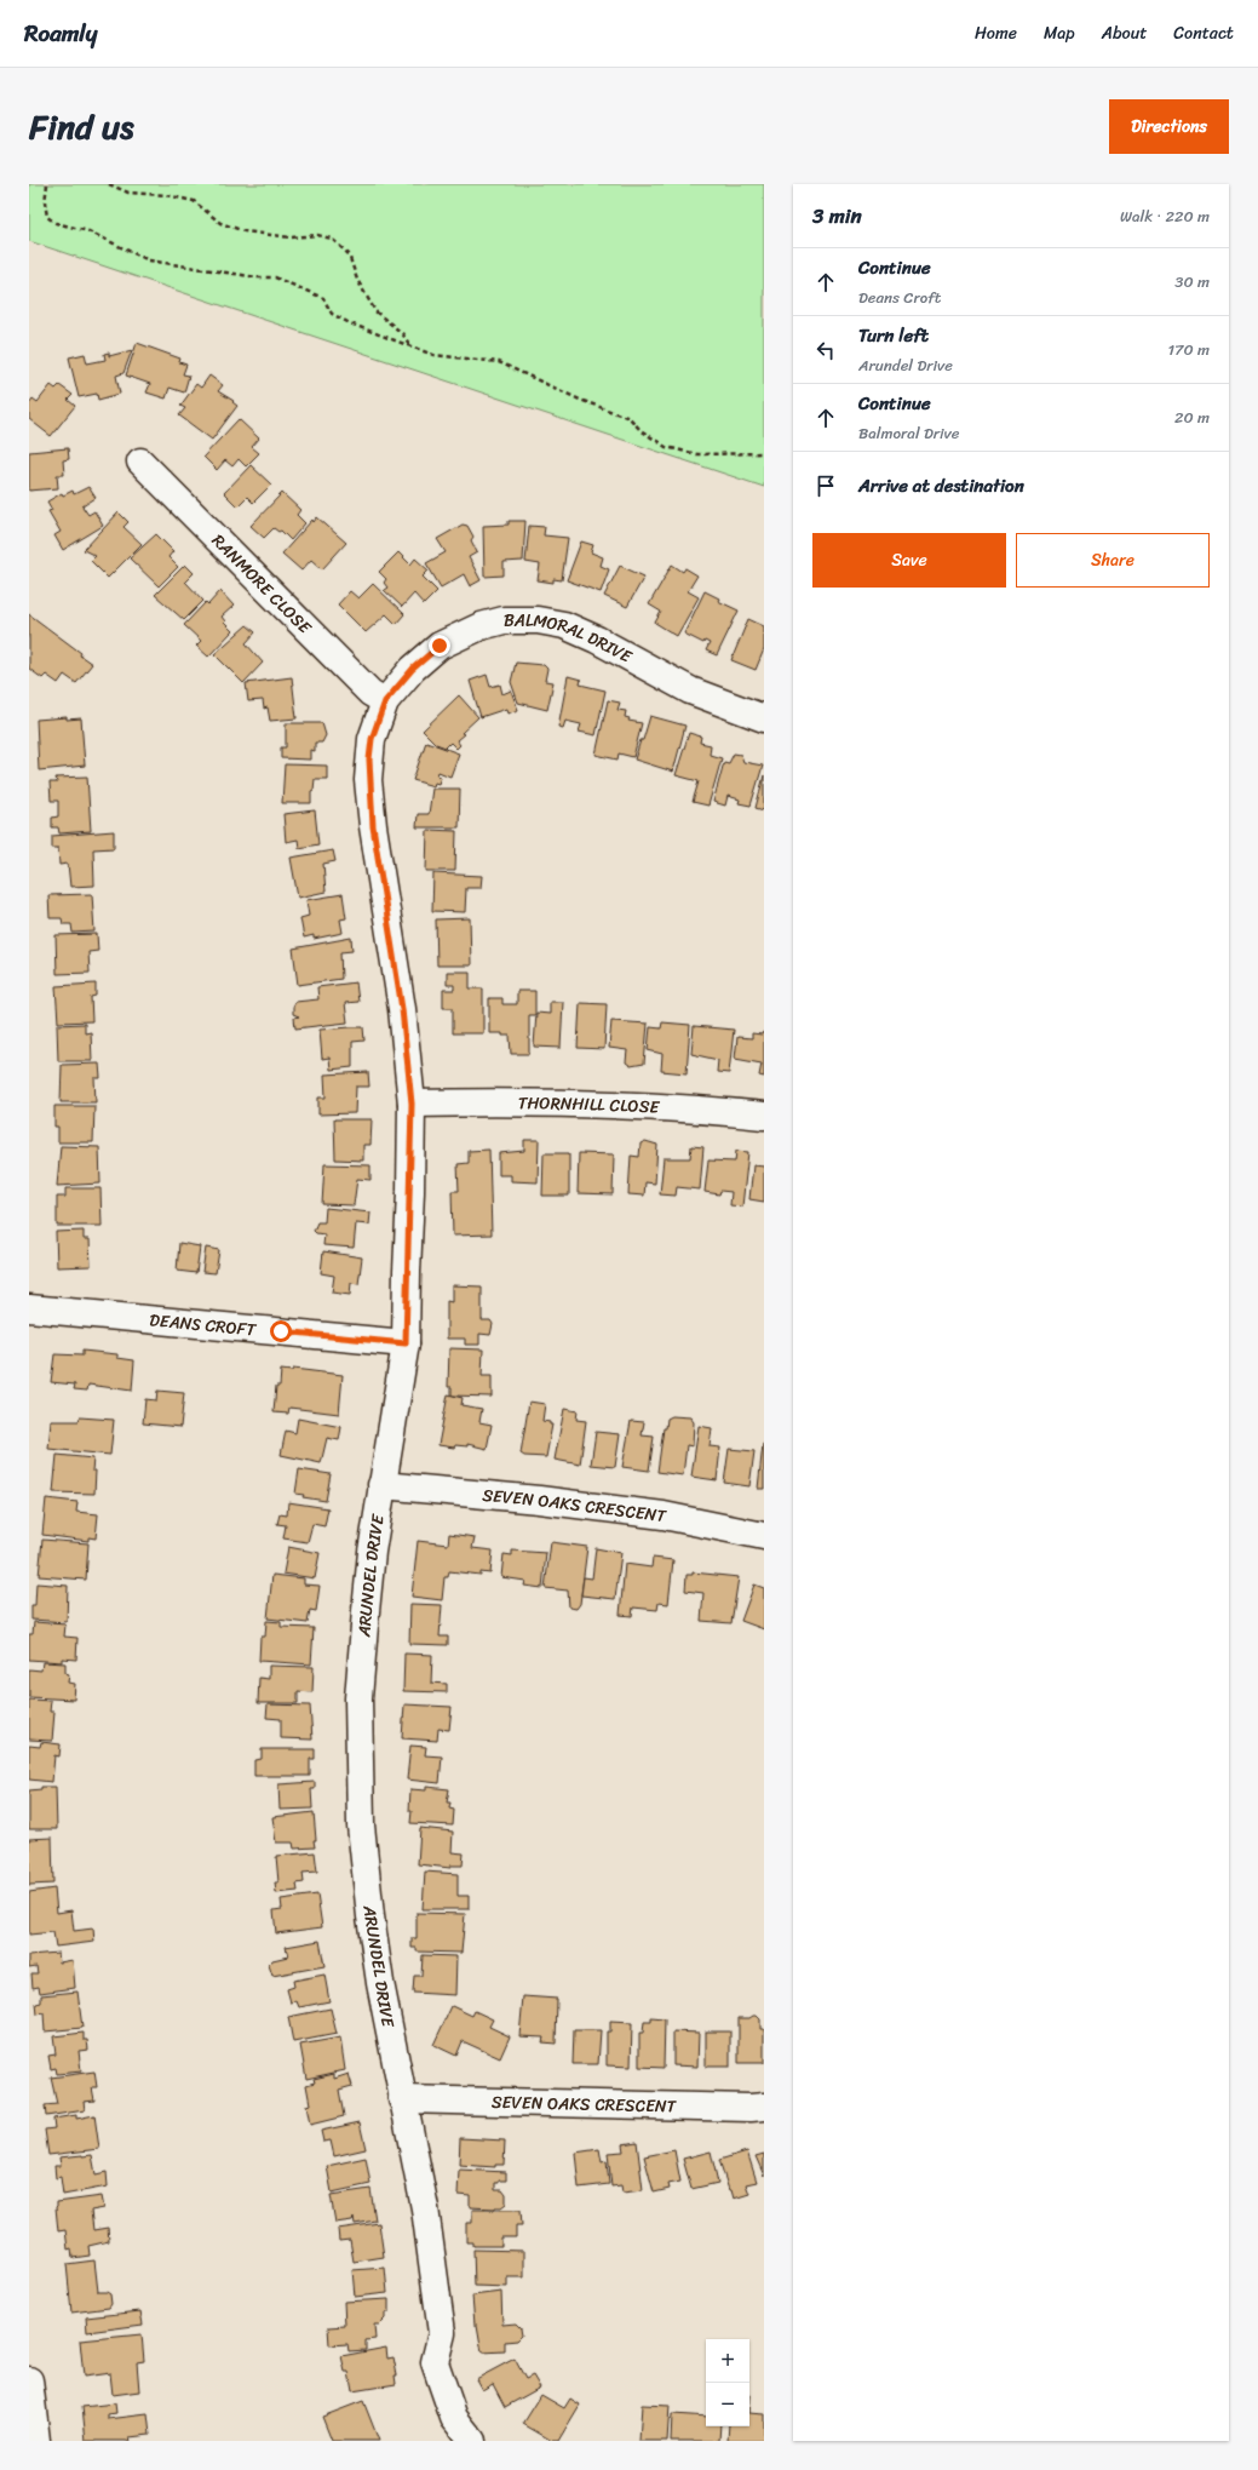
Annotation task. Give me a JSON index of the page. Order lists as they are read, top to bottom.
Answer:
{
  "streets": {
    "street": [
      "RANMORE CLOSE",
      "BALMORAL DRIVE",
      "THORNHILL CLOSE",
      "DEANS CROFT",
      "SEVEN OAKS CRESCENT",
      "ARUNDEL DRIVE"
    ]
  },
  "crossings": [
    ["RANMORE CLOSE", "BALMORAL DRIVE"],
    ["RANMORE CLOSE", "ARUNDEL DRIVE"],
    ["BALMORAL DRIVE", "ARUNDEL DRIVE"],
    ["THORNHILL CLOSE", "ARUNDEL DRIVE"],
    ["DEANS CROFT", "ARUNDEL DRIVE"],
    ["SEVEN OAKS CRESCENT", "ARUNDEL DRIVE"]
  ],
  "page": {
    "header": "Roamly",
    "nav": [
      "Home",
      "Map",
      "About",
      "Contact"
    ],
    "title": "Find us",
    "buttons": [
      "Directions",
      ["Save", "Share"]
    ],
    "heading": ["3 min", "Walk · 220 m"],
    "list": [
      ["Continue", "Deans Croft", "30 m"],
      ["Turn left", "Arundel Drive", "170 m"],
      ["Continue", "Balmoral Drive", "20 m"],
      "Arrive at destination"
    ],
    "map_buttons": ["+", "−"]
  }
}
